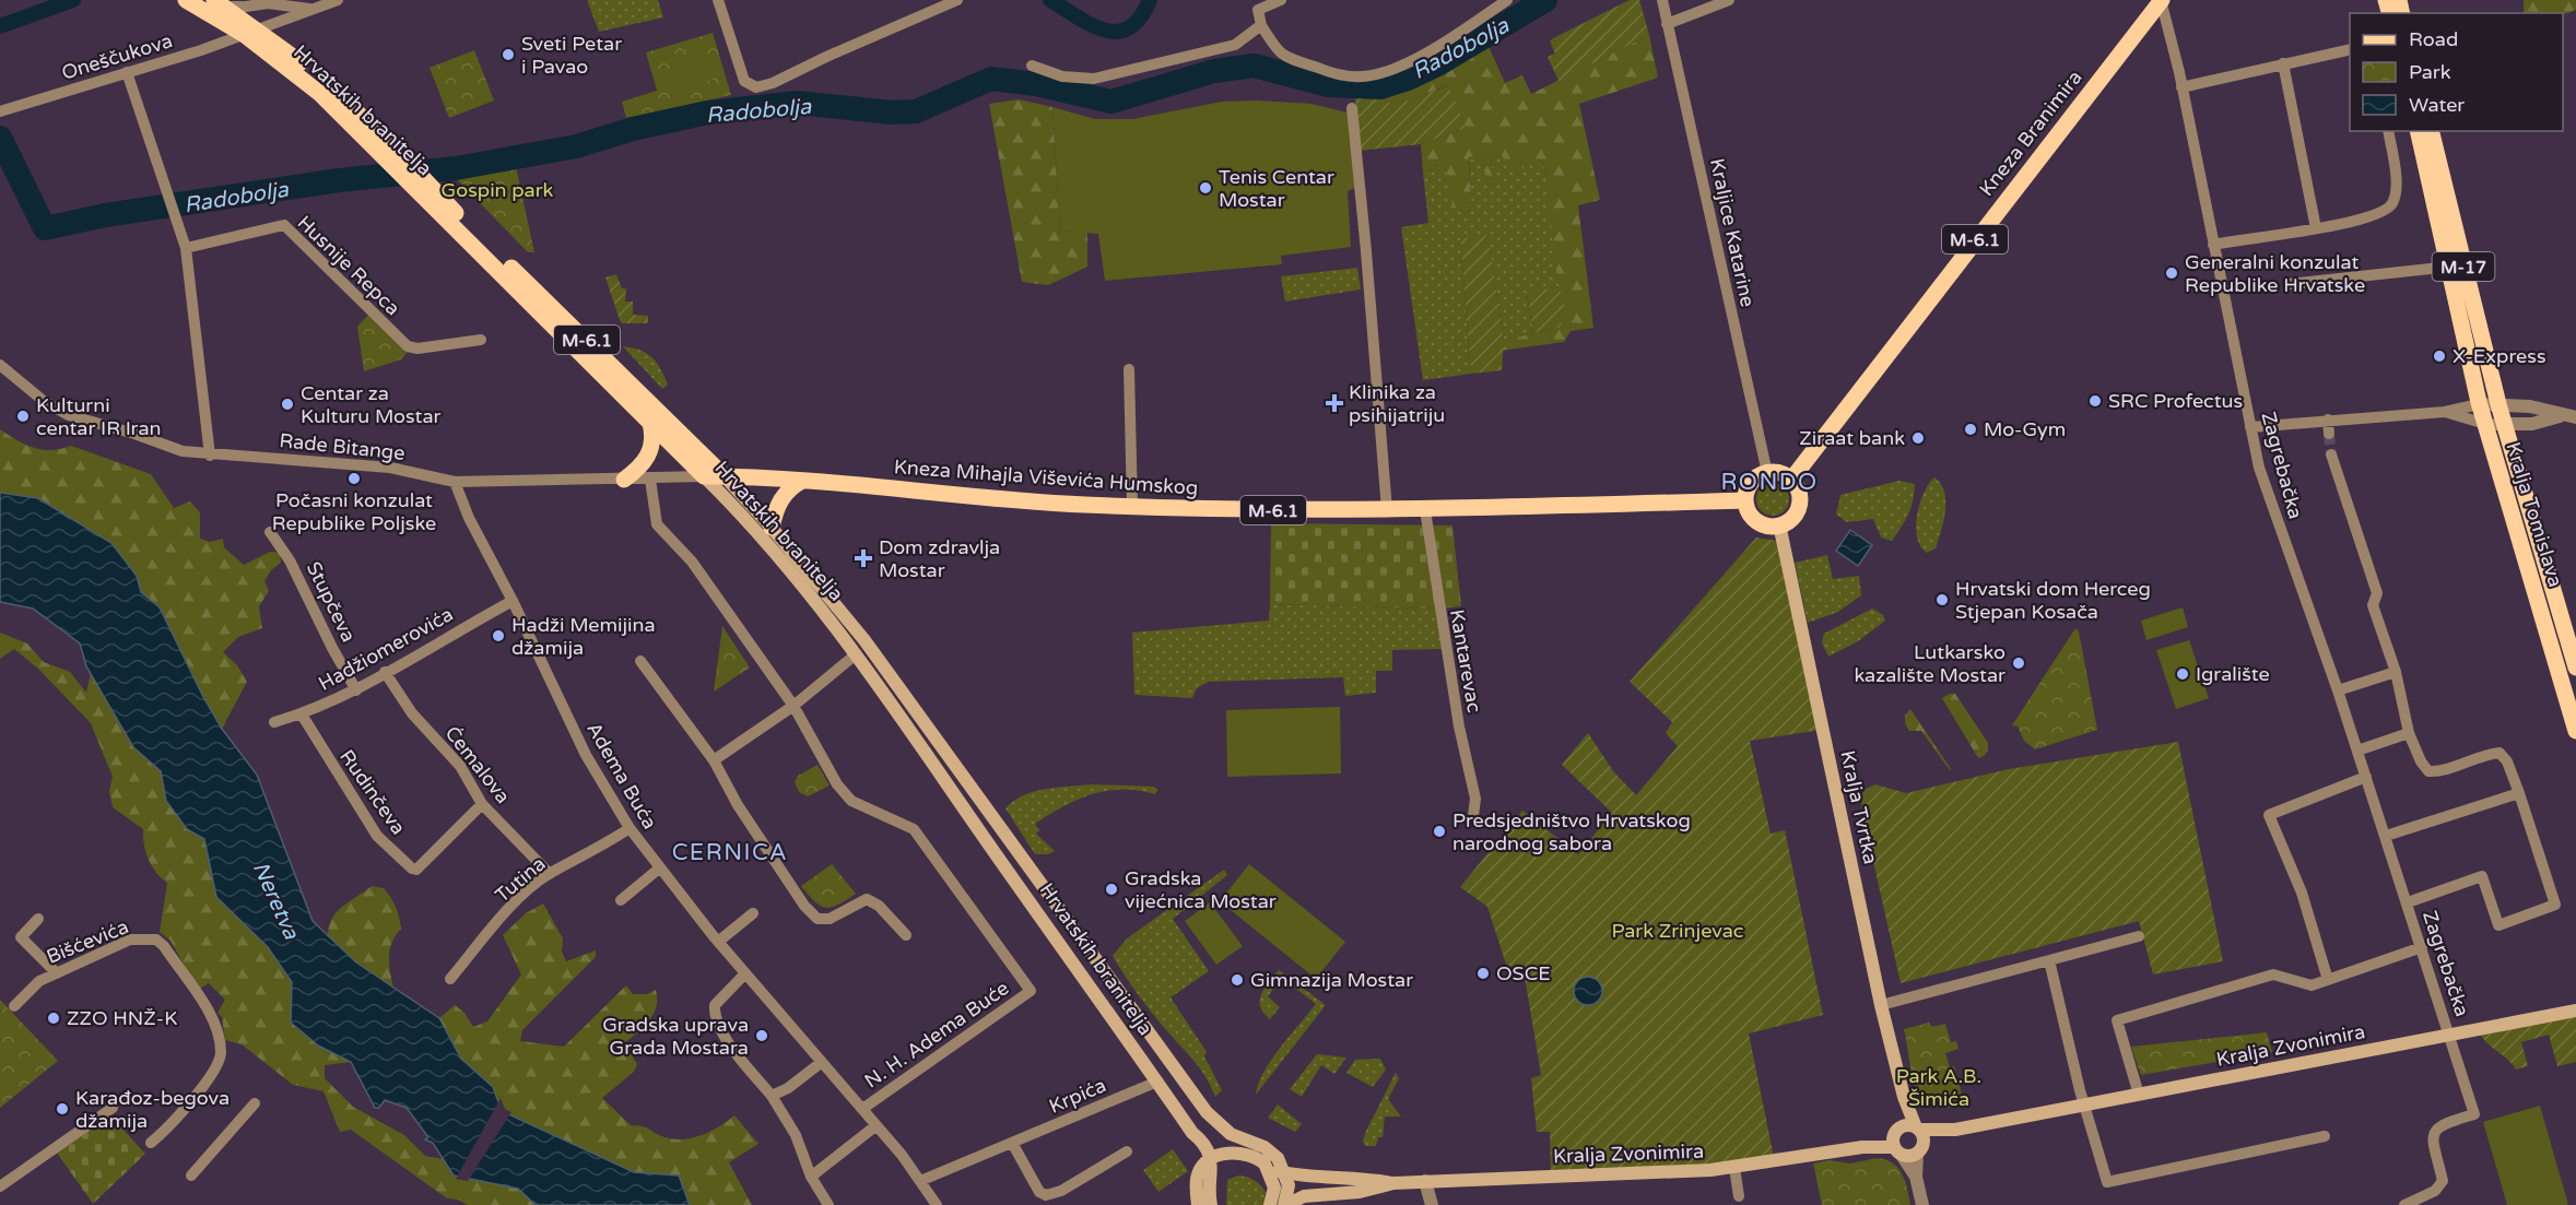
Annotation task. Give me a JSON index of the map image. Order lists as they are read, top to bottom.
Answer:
{
  "streets": {
    "main road": [
      "Hrvatskih branitelja",
      "Kneza Branimira",
      "M-6.1",
      "M-17",
      "Kneza Mihajla Viševića Humskog",
      "Kralja Tomislava",
      "Kralja Tvrtka",
      "Kralja Zvonimira"
    ],
    "street": [
      "Oneščukova",
      "Kraljice Katarine",
      "Husnije Repca",
      "Rade Bitange",
      "Zagrebačka",
      "Stupčeva",
      "Hadžiomerovića",
      "Kantarevac",
      "Ćemalova",
      "Adema Buća",
      "Rudinčeva",
      "Tutina",
      "Bišćevića",
      "N. H. Adema Buće",
      "Krpića"
    ]
  },
  "crossings": [
    ["Oneščukova", "M-6.1"],
    ["Hrvatskih branitelja", "M-6.1"],
    ["Hrvatskih branitelja", "Rade Bitange"],
    ["Hrvatskih branitelja", "Kneza Mihajla Viševića Humskog"],
    ["Hrvatskih branitelja", "Krpića"],
    ["Kneza Branimira", "Kraljice Katarine"],
    ["Kneza Branimira", "Zagrebačka"],
    ["Kneza Branimira", "Kneza Mihajla Viševića Humskog"],
    ["Kneza Branimira", "Kralja Tvrtka"],
    ["Kraljice Katarine", "Kneza Mihajla Viševića Humskog"],
    ["Kraljice Katarine", "Kralja Tvrtka"],
    ["M-6.1", "Kneza Mihajla Viševića Humskog"],
    ["M-17", "Kralja Tomislava"],
    ["Rade Bitange", "Kneza Mihajla Viševića Humskog"],
    ["Rade Bitange", "Adema Buća"],
    ["Zagrebačka", "Kralja Zvonimira"],
    ["Kneza Mihajla Viševića Humskog", "Kantarevac"],
    ["Kneza Mihajla Viševića Humskog", "Kralja Tvrtka"],
    ["Stupčeva", "Hadžiomerovića"],
    ["Hadžiomerovića", "Ćemalova"],
    ["Hadžiomerovića", "Adema Buća"],
    ["Hadžiomerovića", "Rudinčeva"],
    ["Ćemalova", "Rudinčeva"],
    ["Ćemalova", "Tutina"],
    ["Adema Buća", "Tutina"],
    ["Adema Buća", "N. H. Adema Buće"],
    ["Adema Buća", "Krpića"],
    ["Kralja Tvrtka", "Kralja Zvonimira"]
  ],
  "districts": ["RONDO", "CERNICA"],
  "water": ["Radobolja", "Neretva"],
  "parks": ["Gospin park", "Park Zrinjevac", "Park A.B. Šimića"],
  "places": {
    "other": [
      "Sveti Petar i Pavao",
      "Tenis Centar Mostar",
      "Generalni konzulat Republike Hrvatske",
      "X-Express",
      "SRC Profectus",
      "Centar za Kulturu Mostar",
      "Kulturni centar IR Iran",
      "Mo-Gym",
      "Ziraat bank",
      "Počasni konzulat Republike Poljske",
      "Hrvatski dom Herceg Stjepan Kosača",
      "Hadži Memijina džamija",
      "Lutkarsko kazalište Mostar",
      "Igralište",
      "Predsjedništvo Hrvatskog narodnog sabora",
      "Gradska vijećnica Mostar",
      "OSCE",
      "Gimnazija Mostar",
      "ZZO HNŽ-K",
      "Gradska uprava Grada Mostara",
      "Karađoz-begova džamija"
    ],
    "health": ["Klinika za psihijatriju", "Dom zdravlja Mostar"]
  },
  "legend": ["Road", "Park", "Water"]
}
